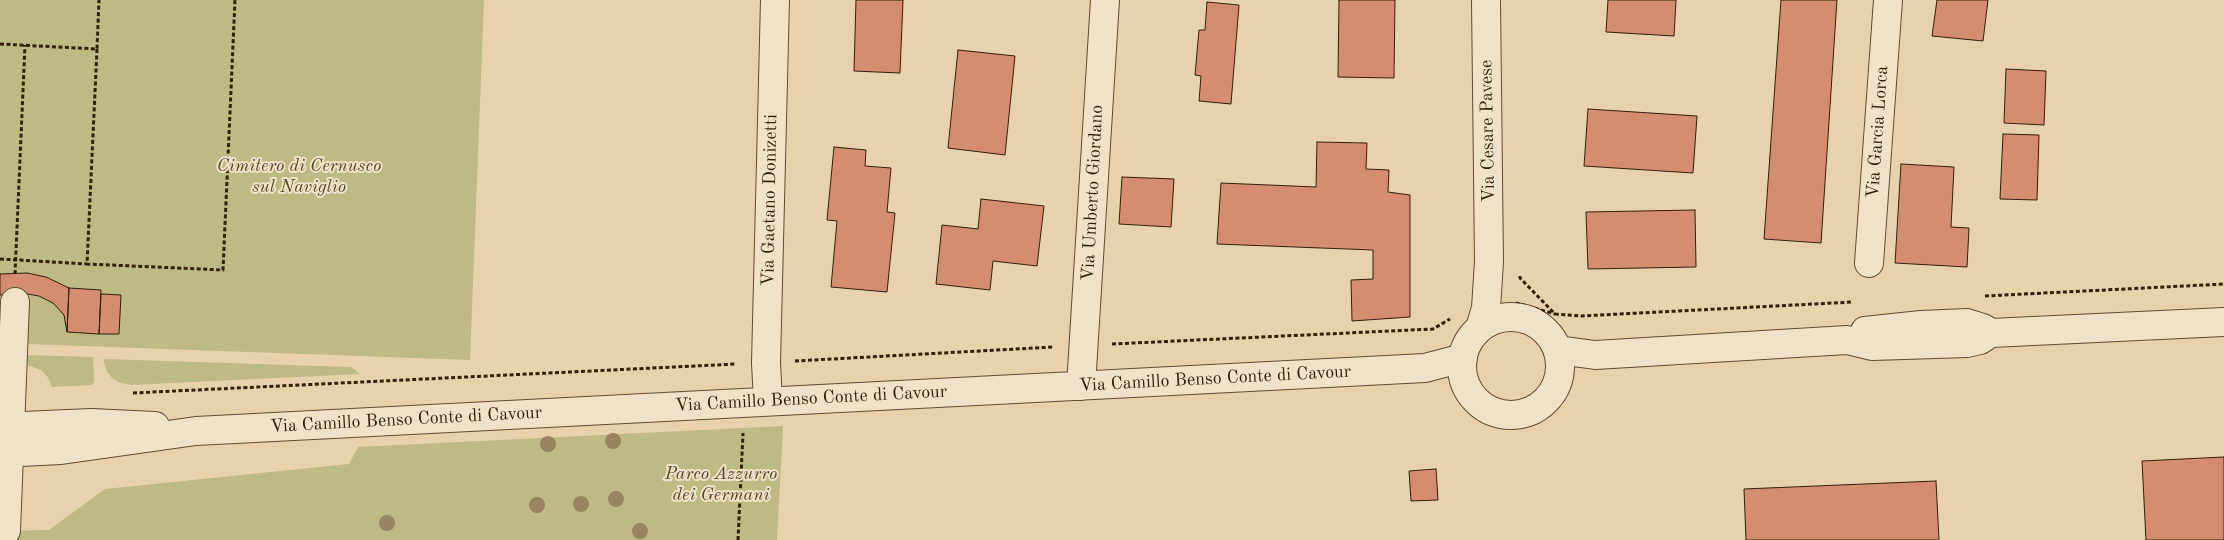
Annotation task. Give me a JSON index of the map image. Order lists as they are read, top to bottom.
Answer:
{
  "streets": {
    "street": [
      "Via Cesare Pavese",
      "Via Garcia Lorca",
      "Via Umberto Giordano",
      "Via Gaetano Donizetti",
      "Via Camillo Benso Conte di Cavour"
    ]
  },
  "crossings": [
    ["Via Cesare Pavese", "Via Camillo Benso Conte di Cavour"],
    ["Via Umberto Giordano", "Via Camillo Benso Conte di Cavour"],
    ["Via Gaetano Donizetti", "Via Camillo Benso Conte di Cavour"]
  ],
  "parks": ["Cimitero di Cernusco sul Naviglio", "Parco Azzurro dei Germani"]
}
